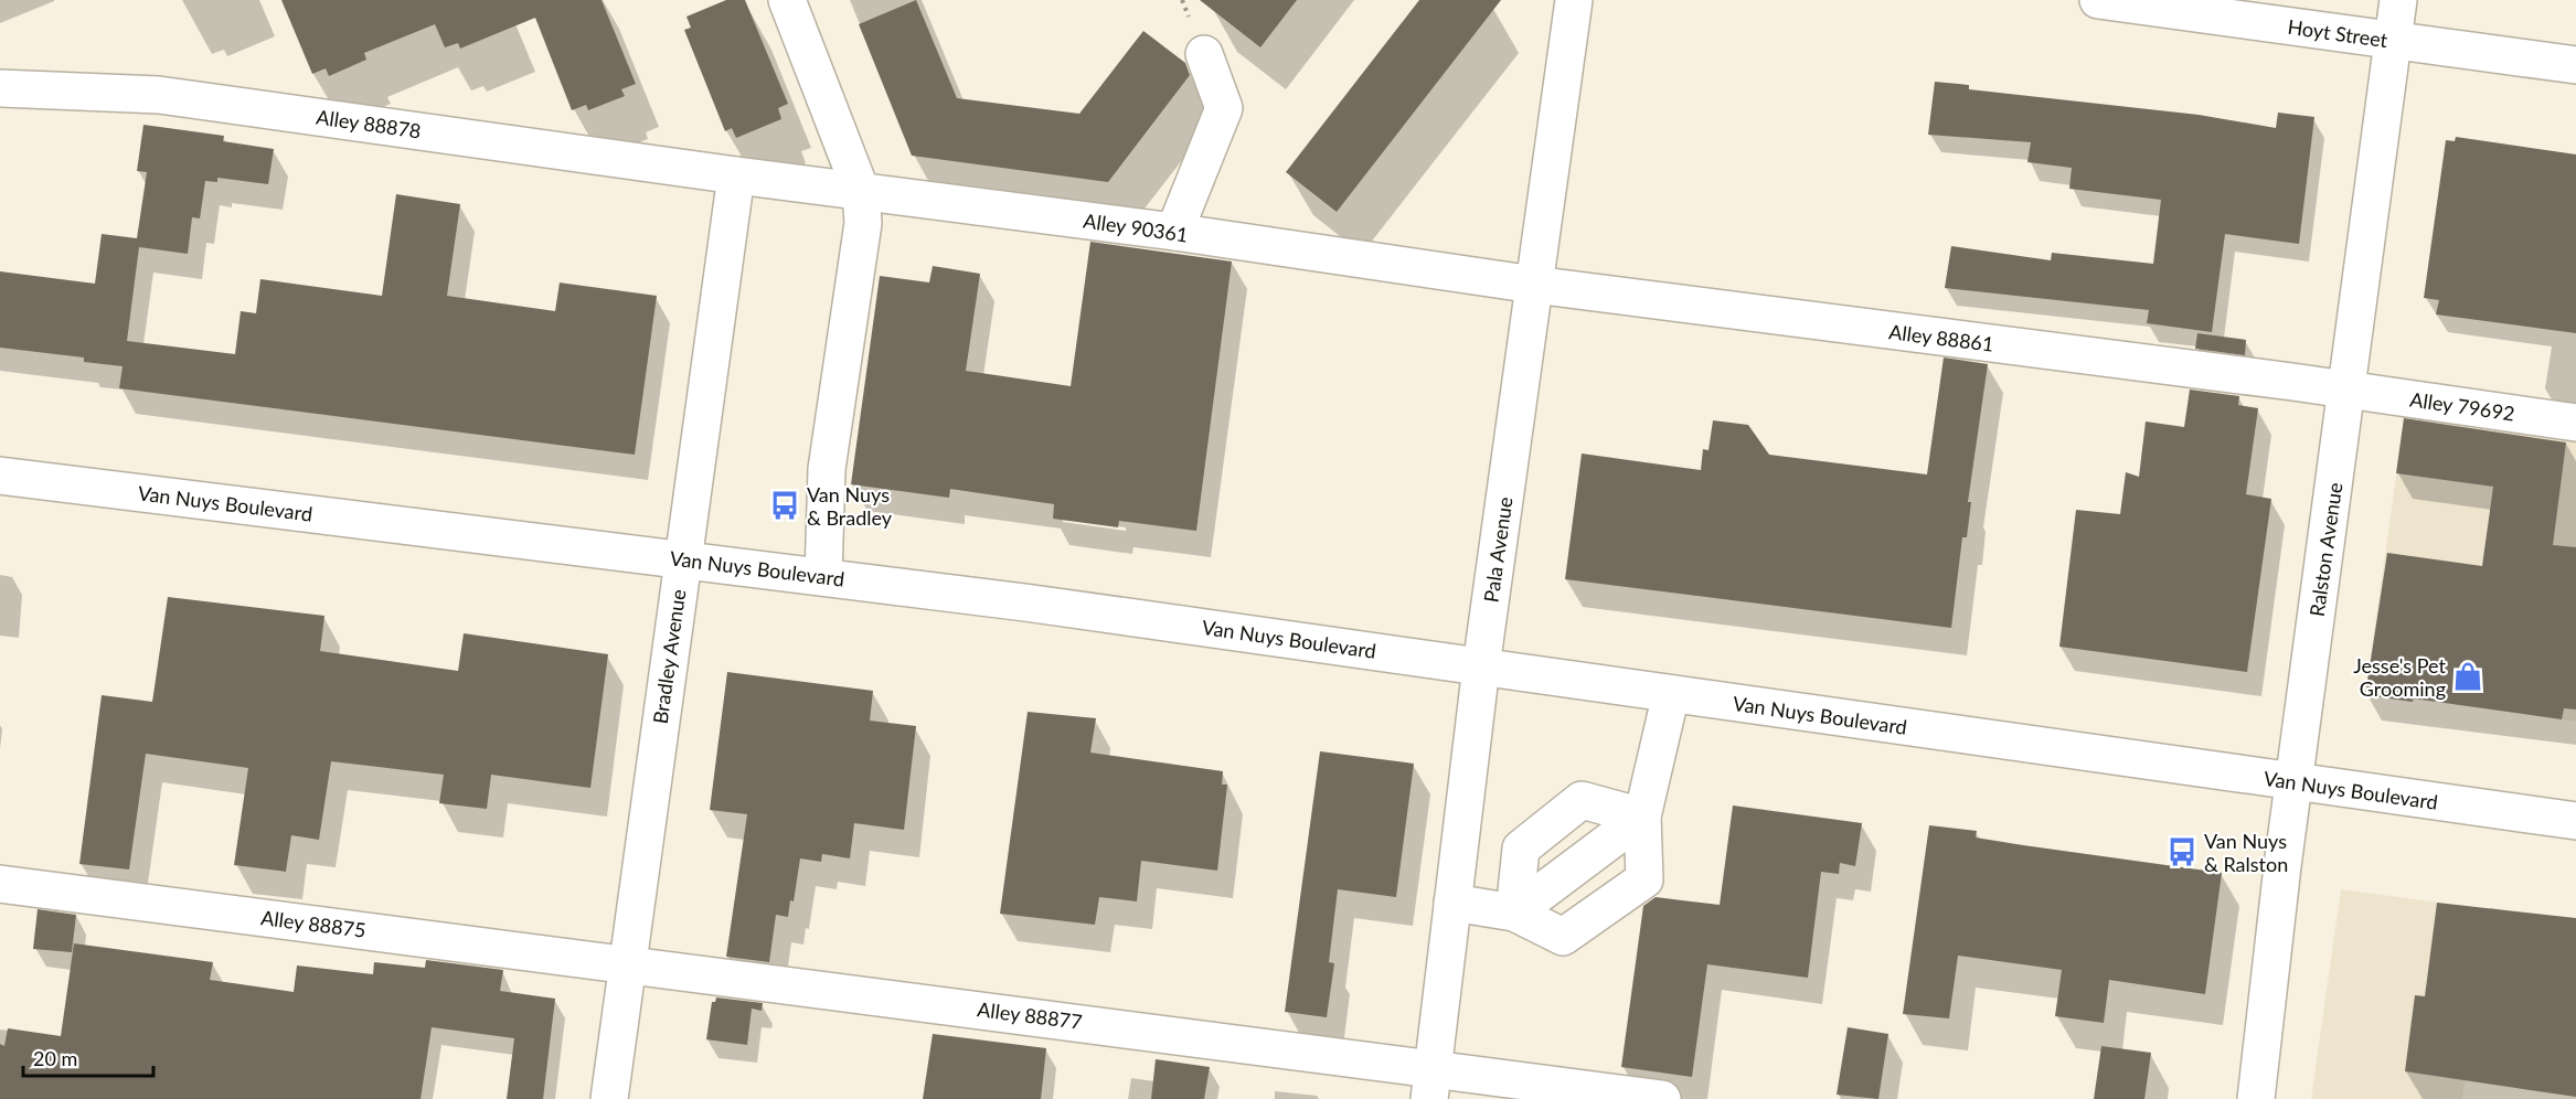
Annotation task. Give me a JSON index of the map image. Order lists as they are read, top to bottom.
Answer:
{
  "streets": {
    "street": [
      "Hoyt Street",
      "Alley 88878",
      "Alley 90361",
      "Alley 88861",
      "Alley 79692",
      "Van Nuys Boulevard",
      "Pala Avenue",
      "Ralston Avenue",
      "Bradley Avenue",
      "Alley 88875",
      "Alley 88877"
    ]
  },
  "crossings": [
    ["Hoyt Street", "Ralston Avenue"],
    ["Alley 88878", "Alley 90361"],
    ["Alley 88878", "Bradley Avenue"],
    ["Alley 90361", "Alley 88861"],
    ["Alley 90361", "Pala Avenue"],
    ["Alley 90361", "Bradley Avenue"],
    ["Alley 88861", "Alley 79692"],
    ["Alley 88861", "Pala Avenue"],
    ["Alley 88861", "Ralston Avenue"],
    ["Alley 79692", "Ralston Avenue"],
    ["Van Nuys Boulevard", "Pala Avenue"],
    ["Van Nuys Boulevard", "Ralston Avenue"],
    ["Van Nuys Boulevard", "Bradley Avenue"],
    ["Pala Avenue", "Alley 88877"],
    ["Bradley Avenue", "Alley 88875"],
    ["Bradley Avenue", "Alley 88877"],
    ["Alley 88875", "Alley 88877"]
  ],
  "places": {
    "bus stop": ["Van Nuys & Bradley", "Van Nuys & Ralston"],
    "shop": ["Jesse's Pet Grooming"]
  },
  "scale_bar": "20 m"
}
